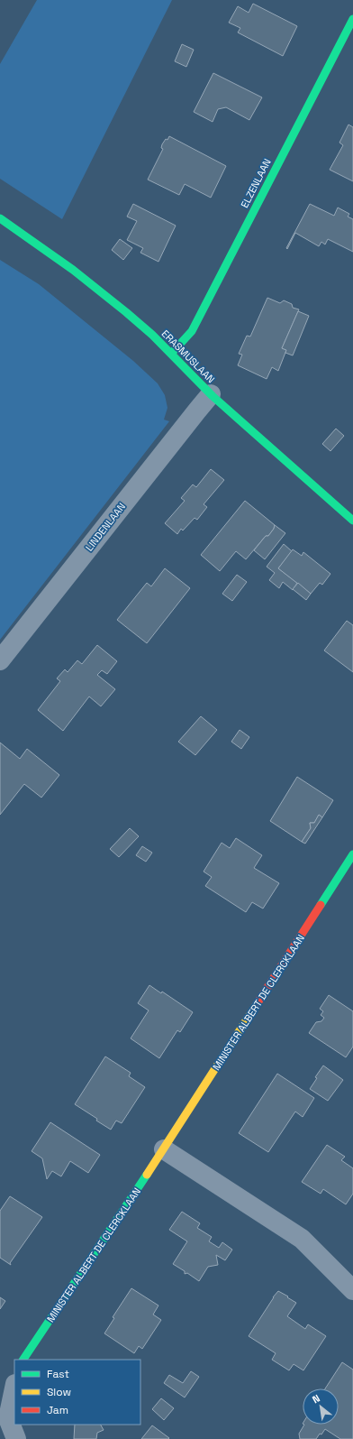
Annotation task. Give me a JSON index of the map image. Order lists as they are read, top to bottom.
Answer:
{
  "streets": {
    "street": [
      "ELZENLAAN",
      "ERASMUSLAAN",
      "LINDENLAAN",
      "MINISTER ALBERT DE CLERCKLAAN"
    ]
  },
  "crossings": [
    ["ELZENLAAN", "ERASMUSLAAN"],
    ["ERASMUSLAAN", "LINDENLAAN"]
  ],
  "legend": ["Fast", "Slow", "Jam"],
  "north": "top left"
}
